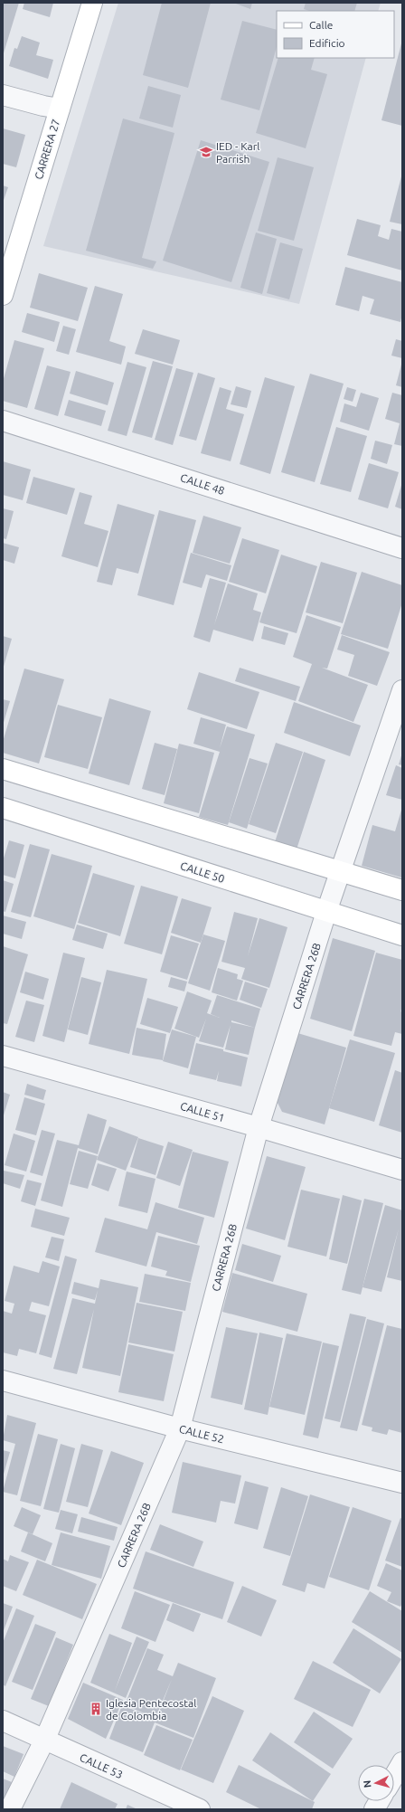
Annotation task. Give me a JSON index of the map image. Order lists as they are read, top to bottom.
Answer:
{
  "streets": {
    "street": [
      "CARRERA 27",
      "CALLE 48",
      "CALLE 50",
      "CARRERA 26B",
      "CALLE 51",
      "CALLE 52",
      "CALLE 53"
    ]
  },
  "crossings": [
    ["CALLE 50", "CARRERA 26B"],
    ["CARRERA 26B", "CALLE 51"],
    ["CARRERA 26B", "CALLE 52"],
    ["CARRERA 26B", "CALLE 53"]
  ],
  "places": {
    "school or university": ["IED - Karl Parrish"],
    "building": ["Iglesia Pentecostal de Colombia"]
  },
  "legend": ["Calle", "Edificio"],
  "north": "left"
}
